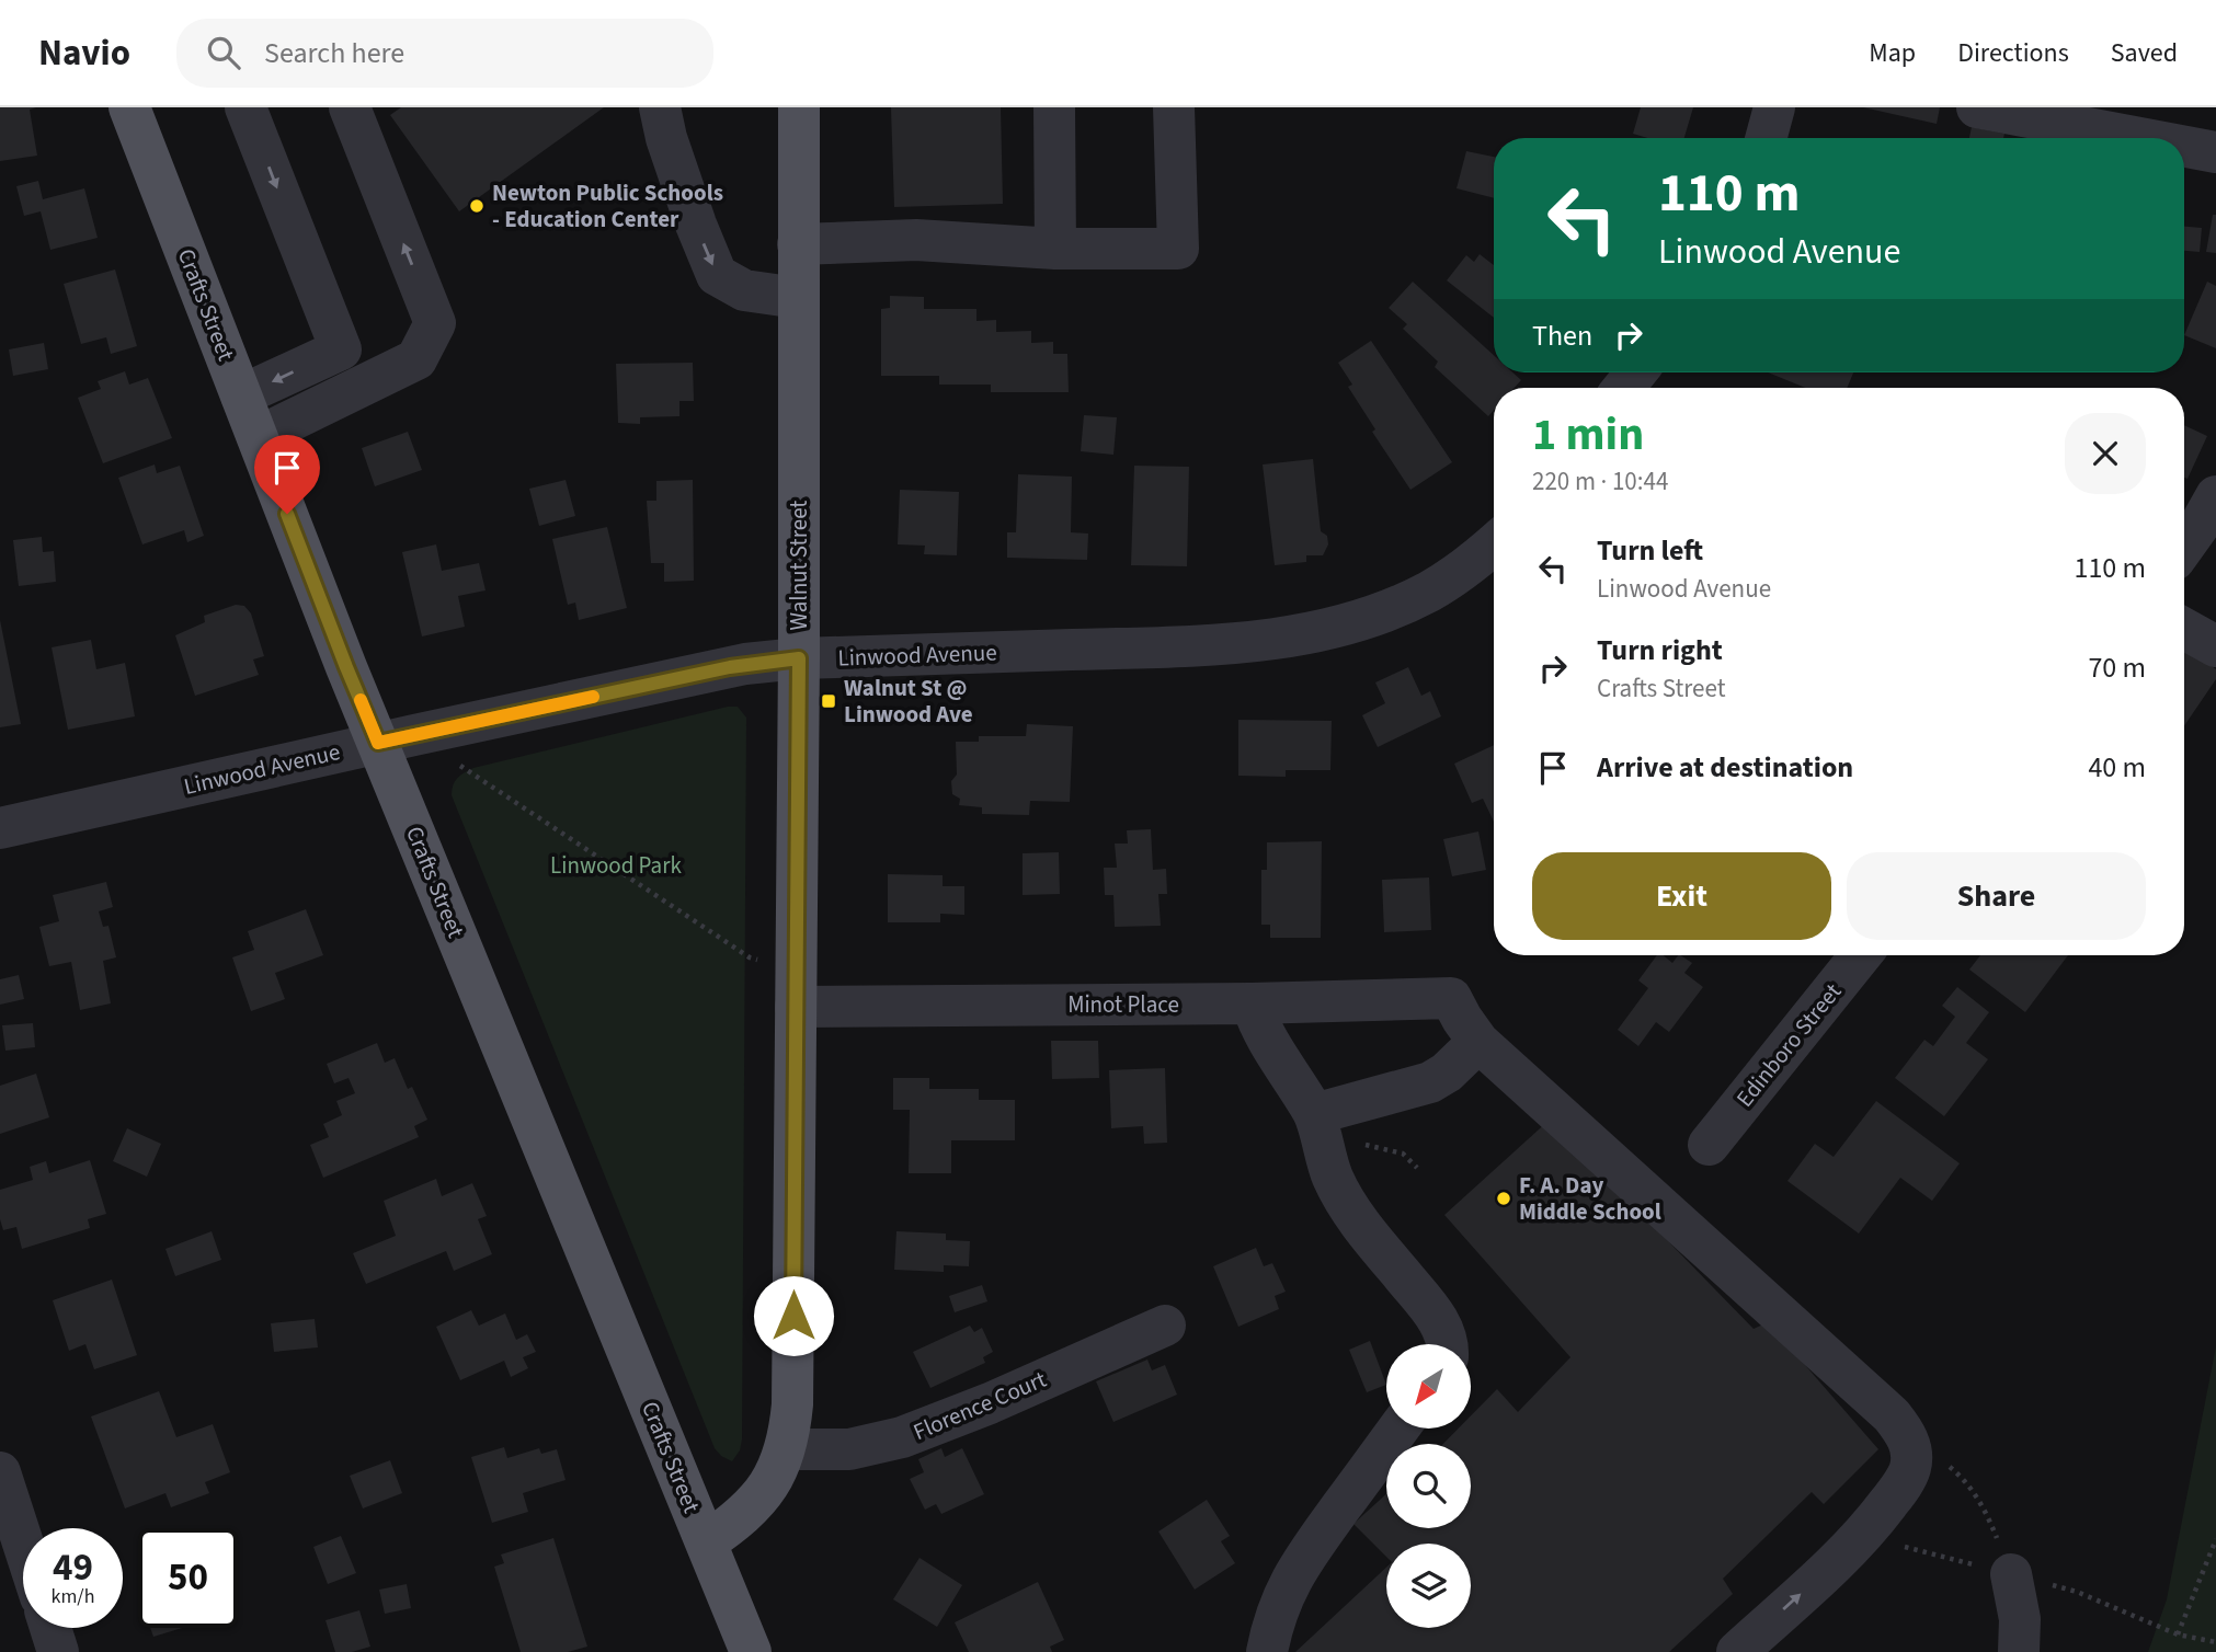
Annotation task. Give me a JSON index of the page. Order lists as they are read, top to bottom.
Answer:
{
  "streets": {
    "main road": ["Crafts Street", "Walnut Street"],
    "street": [
      "Linwood Avenue",
      "Minot Place",
      "Edinboro Street",
      "Florence Court"
    ]
  },
  "crossings": [
    ["Crafts Street", "Walnut Street"],
    ["Crafts Street", "Linwood Avenue"],
    ["Walnut Street", "Linwood Avenue"],
    ["Walnut Street", "Minot Place"],
    ["Walnut Street", "Florence Court"]
  ],
  "parks": ["Linwood Park"],
  "places": {
    "other": ["Newton Public Schools - Education Center", "F. A. Day Middle School"],
    "transit": ["Walnut St @ Linwood Ave"]
  },
  "north": "bottom left",
  "page": {
    "header": "Navio",
    "search": "Search here",
    "nav": ["Map", "Directions", "Saved"],
    "turn": ["110 m", "Linwood Avenue"],
    "then": "Then",
    "heading": ["1 min", "220 m · 10:44"],
    "list": [
      {
        "name": "Turn left",
        "note": "Linwood Avenue",
        "value": "110 m"
      },
      {
        "name": "Turn right",
        "note": "Crafts Street",
        "value": "70 m"
      },
      {
        "name": "Arrive at destination",
        "value": "40 m"
      }
    ],
    "buttons": ["Exit", "Share"],
    "speed": "49 km/h",
    "limit": "50"
  }
}
